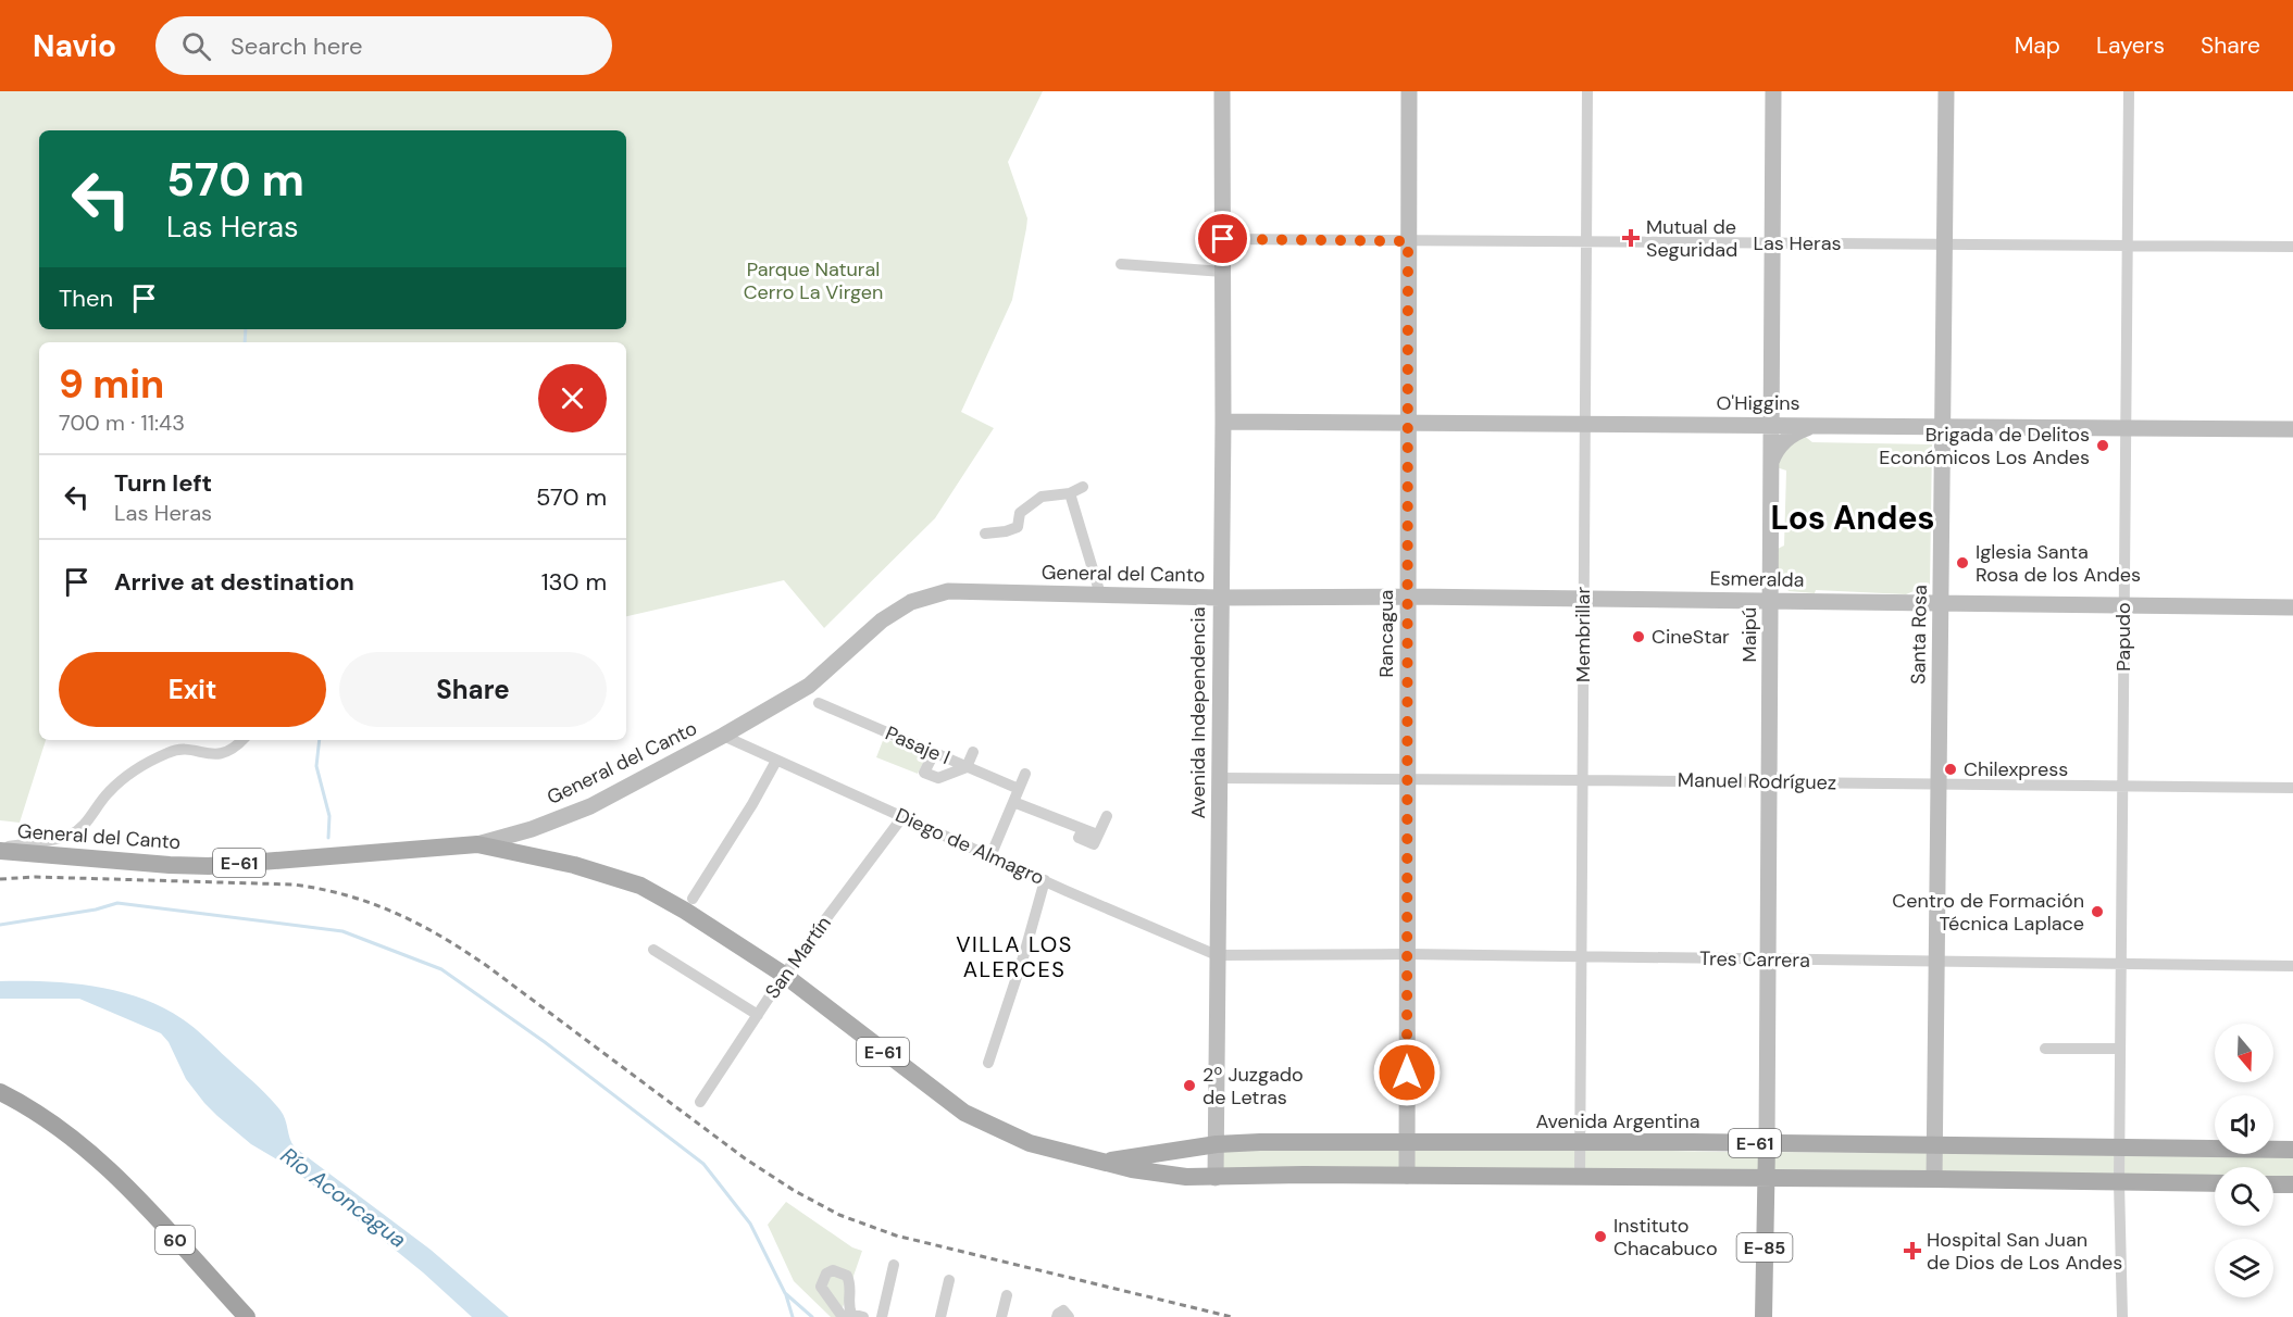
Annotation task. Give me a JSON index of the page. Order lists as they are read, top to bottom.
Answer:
{
  "streets": {
    "highway": ["60"],
    "main road": [
      "O'Higgins",
      "General del Canto",
      "Esmeralda",
      "Rancagua",
      "Maipú",
      "Santa Rosa",
      "Avenida Independencia",
      "E-61",
      "Avenida Argentina",
      "E-85"
    ],
    "street": [
      "Las Heras",
      "Membrillar",
      "Papudo",
      "Pasaje I",
      "Manuel Rodríguez",
      "Diego de Almagro",
      "San Martín",
      "Tres Carrera"
    ]
  },
  "crossings": [
    ["Las Heras", "Rancagua"],
    ["Las Heras", "Membrillar"],
    ["Las Heras", "Maipú"],
    ["Las Heras", "Santa Rosa"],
    ["Las Heras", "Papudo"],
    ["Las Heras", "Avenida Independencia"],
    ["O'Higgins", "Esmeralda"],
    ["O'Higgins", "Rancagua"],
    ["O'Higgins", "Membrillar"],
    ["O'Higgins", "Maipú"],
    ["O'Higgins", "Santa Rosa"],
    ["O'Higgins", "Papudo"],
    ["O'Higgins", "Avenida Independencia"],
    ["General del Canto", "Esmeralda"],
    ["General del Canto", "Avenida Independencia"],
    ["General del Canto", "Diego de Almagro"],
    ["General del Canto", "E-61"],
    ["Esmeralda", "Rancagua"],
    ["Esmeralda", "Membrillar"],
    ["Esmeralda", "Maipú"],
    ["Esmeralda", "Santa Rosa"],
    ["Esmeralda", "Papudo"],
    ["Esmeralda", "Avenida Independencia"],
    ["Rancagua", "Manuel Rodríguez"],
    ["Rancagua", "E-61"],
    ["Rancagua", "Tres Carrera"],
    ["Rancagua", "Avenida Argentina"],
    ["Membrillar", "Manuel Rodríguez"],
    ["Membrillar", "E-61"],
    ["Membrillar", "Tres Carrera"],
    ["Membrillar", "Avenida Argentina"],
    ["Maipú", "Santa Rosa"],
    ["Maipú", "Manuel Rodríguez"],
    ["Maipú", "E-61"],
    ["Maipú", "Tres Carrera"],
    ["Maipú", "Avenida Argentina"],
    ["Maipú", "E-85"],
    ["Santa Rosa", "Manuel Rodríguez"],
    ["Santa Rosa", "E-61"],
    ["Santa Rosa", "Tres Carrera"],
    ["Santa Rosa", "Avenida Argentina"],
    ["Papudo", "Manuel Rodríguez"],
    ["Papudo", "E-61"],
    ["Papudo", "Tres Carrera"],
    ["Papudo", "Avenida Argentina"],
    ["Avenida Independencia", "Manuel Rodríguez"],
    ["Avenida Independencia", "Diego de Almagro"],
    ["Avenida Independencia", "E-61"],
    ["Avenida Independencia", "Tres Carrera"],
    ["Avenida Independencia", "Avenida Argentina"],
    ["Diego de Almagro", "San Martín"],
    ["Diego de Almagro", "Tres Carrera"],
    ["E-61", "San Martín"],
    ["E-61", "Avenida Argentina"],
    ["E-61", "E-85"]
  ],
  "districts": ["Los Andes", "VILLA LOS ALERCES"],
  "water": ["Río Aconcagua"],
  "parks": ["Parque Natural Cerro La Virgen"],
  "places": {
    "health": ["Mutual de Seguridad", "Hospital San Juan de Dios de Los Andes"],
    "other": [
      "Brigada de Delitos Económicos Los Andes",
      "Iglesia Santa Rosa de los Andes",
      "CineStar",
      "Chilexpress",
      "Centro de Formación Técnica Laplace",
      "2º Juzgado de Letras",
      "Instituto Chacabuco"
    ]
  },
  "north": "bottom",
  "page": {
    "header": "Navio",
    "search": "Search here",
    "nav": ["Map", "Layers", "Share"],
    "turn": ["570 m", "Las Heras"],
    "then": "Then",
    "heading": ["9 min", "700 m · 11:43"],
    "list": [
      {
        "name": "Turn left",
        "note": "Las Heras",
        "value": "570 m"
      },
      {
        "name": "Arrive at destination",
        "value": "130 m"
      }
    ],
    "buttons": ["Exit", "Share"]
  }
}
